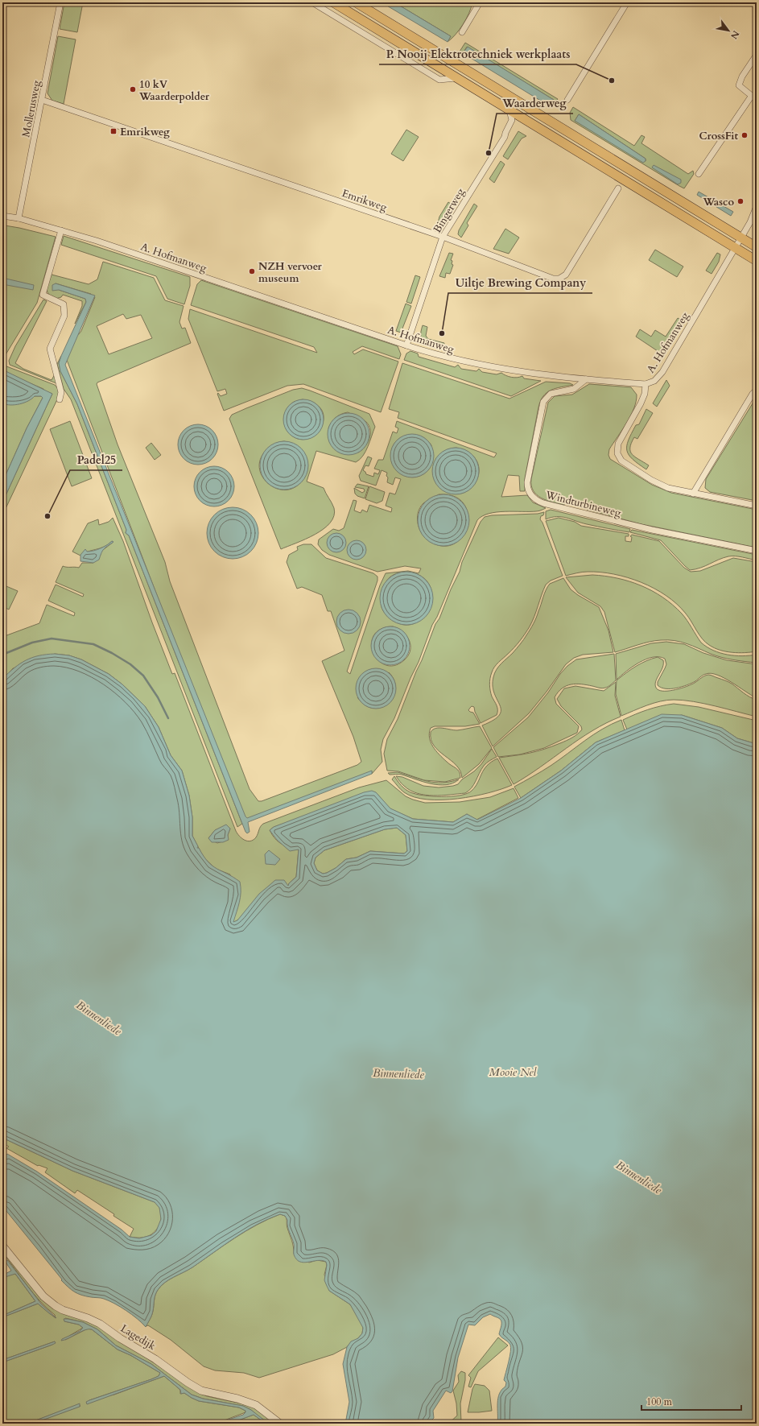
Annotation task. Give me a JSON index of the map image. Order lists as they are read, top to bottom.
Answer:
{
  "streets": {
    "street": [
      "Mollerusweg",
      "Emrikweg",
      "Bingerweg",
      "A. Hofmanweg",
      "Windturbineweg",
      "Lagedijk"
    ]
  },
  "crossings": [
    ["Mollerusweg", "Emrikweg"],
    ["Mollerusweg", "A. Hofmanweg"],
    ["Emrikweg", "Bingerweg"],
    ["Bingerweg", "A. Hofmanweg"],
    ["A. Hofmanweg", "Windturbineweg"]
  ],
  "water": ["Binnenliede", "Mooie Nel"],
  "places": {
    "other": [
      "P. Nooij Elektrotechniek werkplaats",
      "10 kV Waarderpolder",
      "CrossFit",
      "Waarderweg",
      "Wasco",
      "NZH vervoer museum",
      "Uiltje Brewing Company",
      "Padel25"
    ],
    "transit": ["Emrikweg"]
  },
  "scale_bar": "100 m",
  "north": "bottom right"
}
